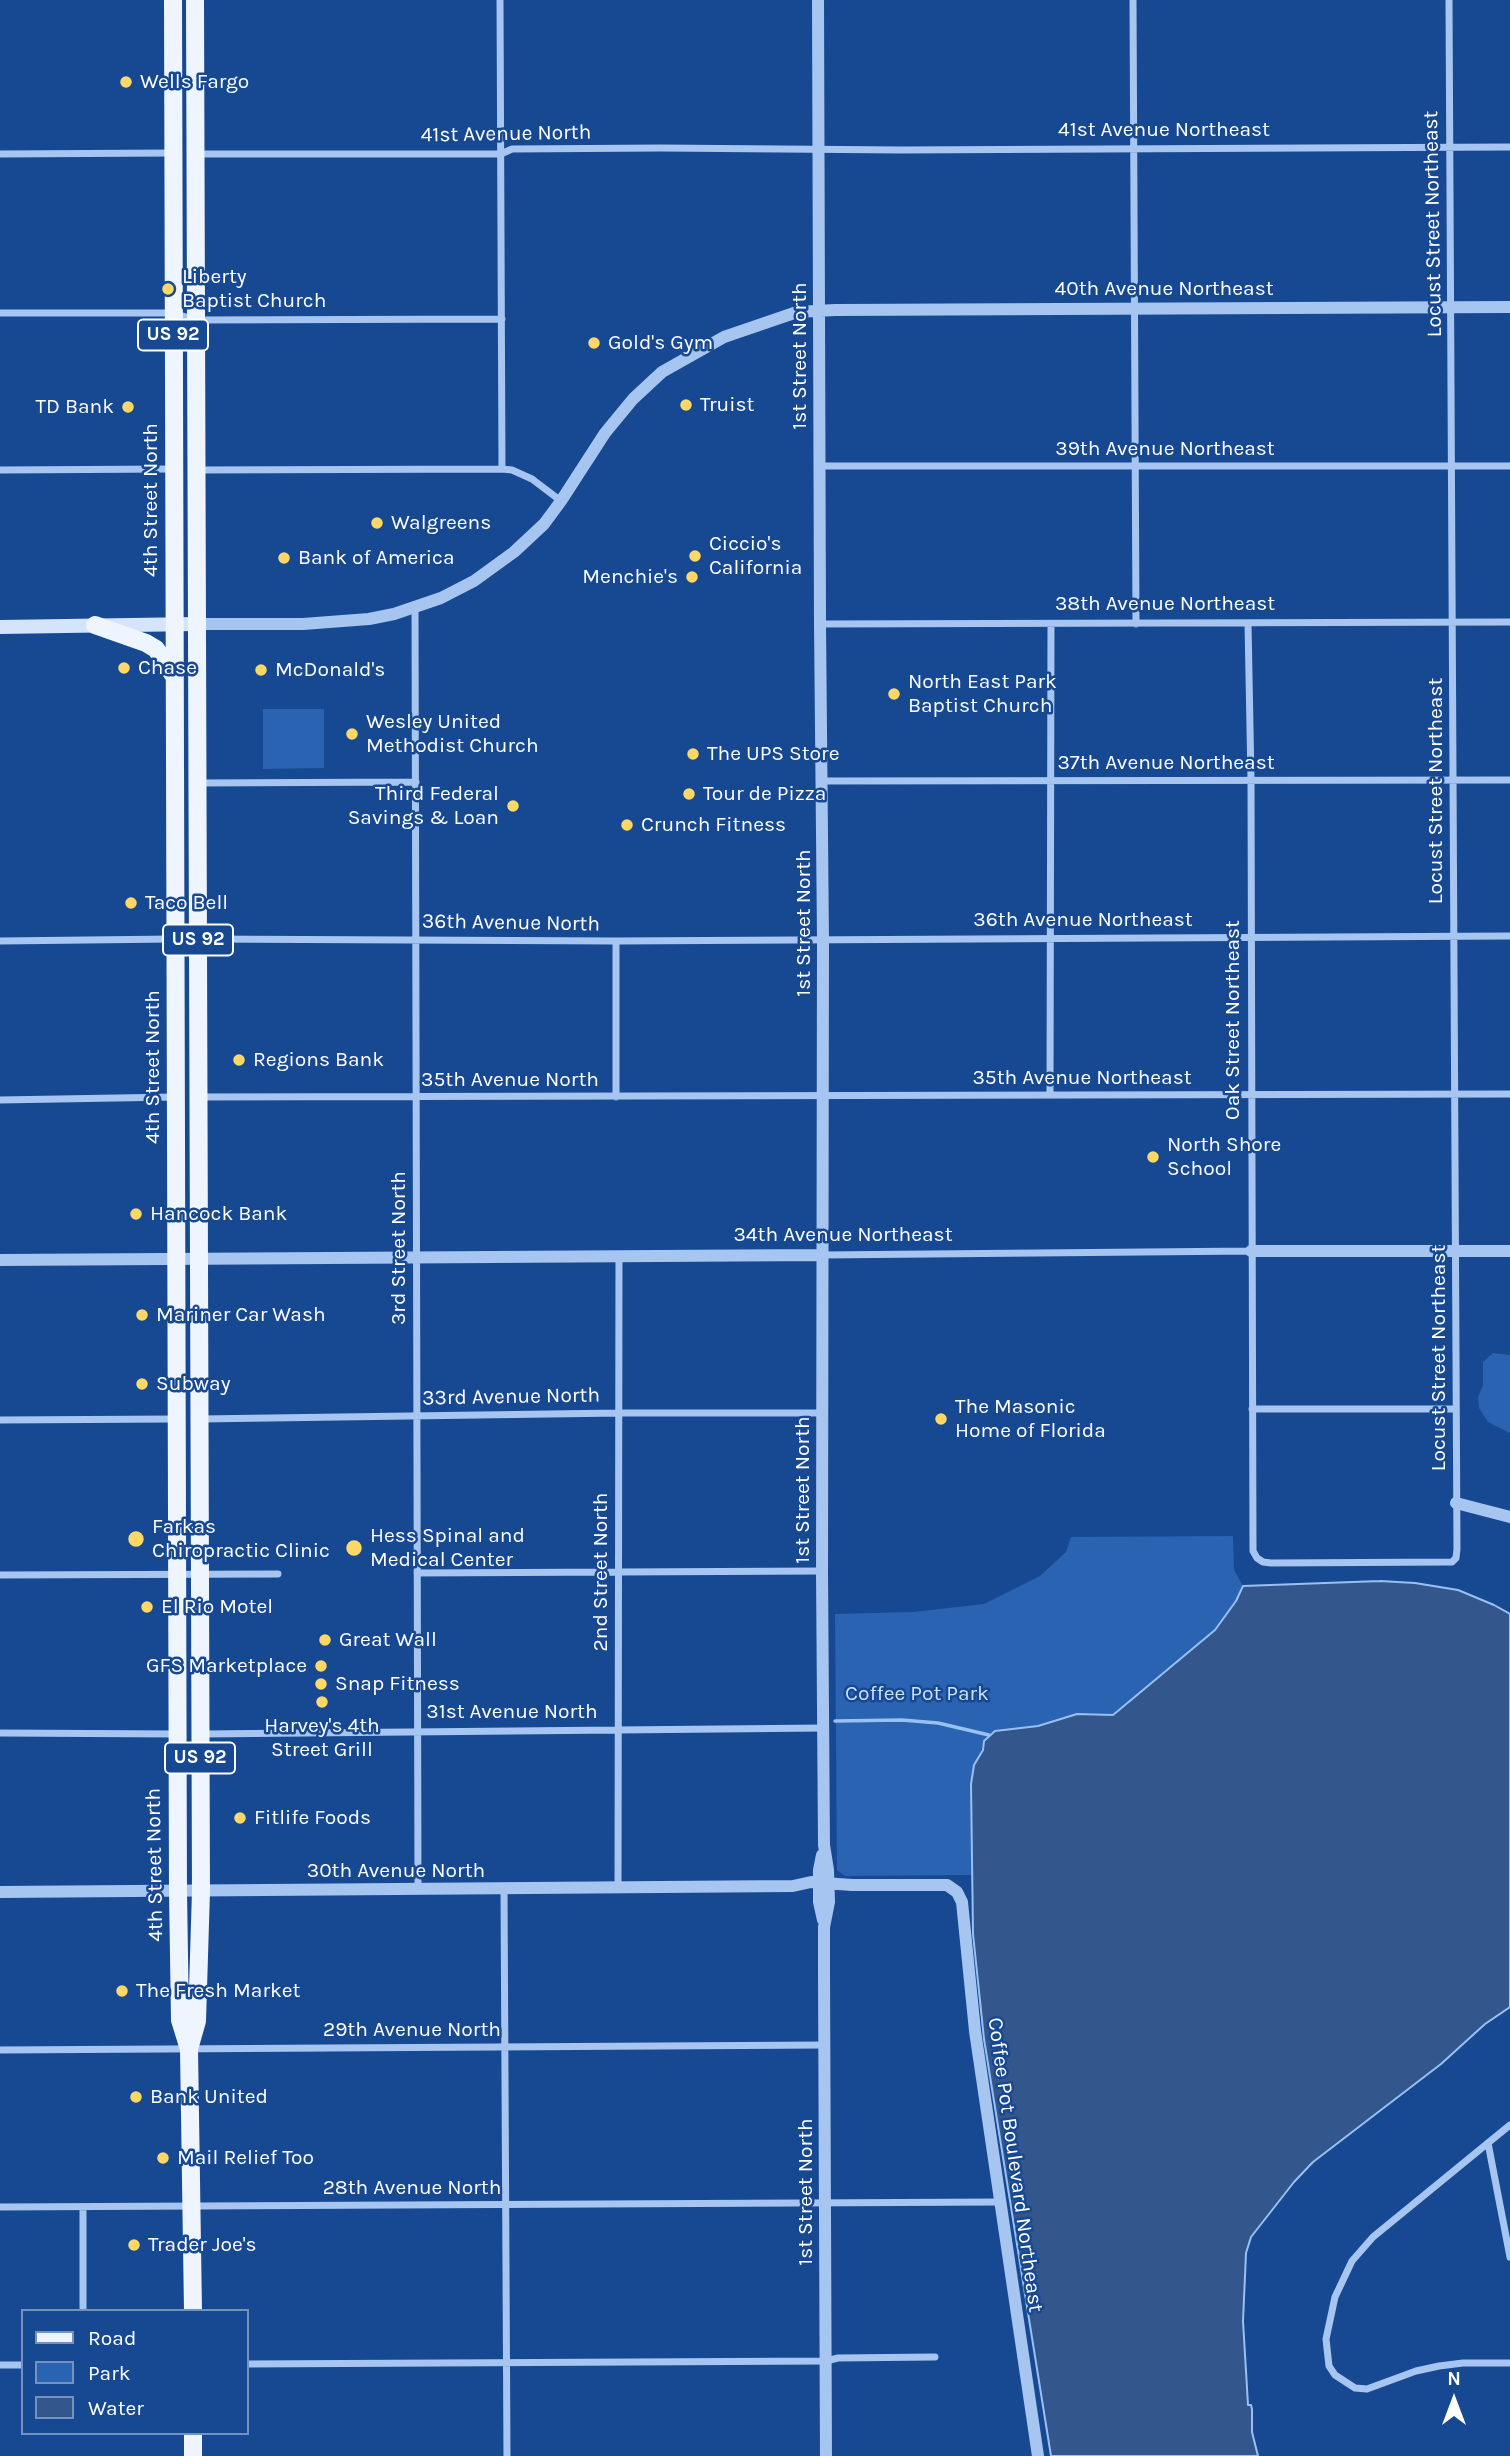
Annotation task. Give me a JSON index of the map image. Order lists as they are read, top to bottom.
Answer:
{
  "streets": {
    "main road": ["US 92", "4th Street North"],
    "street": [
      "41st Avenue Northeast",
      "41st Avenue North",
      "Locust Street Northeast",
      "40th Avenue Northeast",
      "1st Street North",
      "39th Avenue Northeast",
      "38th Avenue Northeast",
      "37th Avenue Northeast",
      "36th Avenue Northeast",
      "36th Avenue North",
      "Oak Street Northeast",
      "35th Avenue Northeast",
      "35th Avenue North",
      "34th Avenue Northeast",
      "3rd Street North",
      "33rd Avenue North",
      "2nd Street North",
      "31st Avenue North",
      "30th Avenue North",
      "29th Avenue North",
      "Coffee Pot Boulevard Northeast",
      "28th Avenue North"
    ]
  },
  "crossings": [
    ["41st Avenue Northeast", "41st Avenue North"],
    ["41st Avenue Northeast", "Locust Street Northeast"],
    ["41st Avenue Northeast", "1st Street North"],
    ["41st Avenue North", "1st Street North"],
    ["41st Avenue North", "4th Street North"],
    ["Locust Street Northeast", "40th Avenue Northeast"],
    ["Locust Street Northeast", "39th Avenue Northeast"],
    ["Locust Street Northeast", "38th Avenue Northeast"],
    ["Locust Street Northeast", "37th Avenue Northeast"],
    ["Locust Street Northeast", "36th Avenue Northeast"],
    ["Locust Street Northeast", "Oak Street Northeast"],
    ["Locust Street Northeast", "35th Avenue Northeast"],
    ["Locust Street Northeast", "34th Avenue Northeast"],
    ["40th Avenue Northeast", "1st Street North"],
    ["1st Street North", "39th Avenue Northeast"],
    ["1st Street North", "38th Avenue Northeast"],
    ["1st Street North", "37th Avenue Northeast"],
    ["1st Street North", "36th Avenue Northeast"],
    ["1st Street North", "36th Avenue North"],
    ["1st Street North", "35th Avenue Northeast"],
    ["1st Street North", "35th Avenue North"],
    ["1st Street North", "34th Avenue Northeast"],
    ["1st Street North", "33rd Avenue North"],
    ["1st Street North", "31st Avenue North"],
    ["1st Street North", "30th Avenue North"],
    ["1st Street North", "29th Avenue North"],
    ["1st Street North", "Coffee Pot Boulevard Northeast"],
    ["1st Street North", "28th Avenue North"],
    ["4th Street North", "36th Avenue North"],
    ["4th Street North", "35th Avenue North"],
    ["4th Street North", "34th Avenue Northeast"],
    ["4th Street North", "33rd Avenue North"],
    ["4th Street North", "31st Avenue North"],
    ["4th Street North", "30th Avenue North"],
    ["4th Street North", "29th Avenue North"],
    ["4th Street North", "28th Avenue North"],
    ["38th Avenue Northeast", "Oak Street Northeast"],
    ["37th Avenue Northeast", "Oak Street Northeast"],
    ["36th Avenue Northeast", "36th Avenue North"],
    ["36th Avenue Northeast", "Oak Street Northeast"],
    ["36th Avenue North", "3rd Street North"],
    ["Oak Street Northeast", "35th Avenue Northeast"],
    ["Oak Street Northeast", "34th Avenue Northeast"],
    ["35th Avenue Northeast", "35th Avenue North"],
    ["35th Avenue North", "3rd Street North"],
    ["34th Avenue Northeast", "3rd Street North"],
    ["34th Avenue Northeast", "2nd Street North"],
    ["3rd Street North", "33rd Avenue North"],
    ["3rd Street North", "31st Avenue North"],
    ["3rd Street North", "30th Avenue North"],
    ["33rd Avenue North", "2nd Street North"],
    ["2nd Street North", "31st Avenue North"],
    ["2nd Street North", "30th Avenue North"],
    ["30th Avenue North", "Coffee Pot Boulevard Northeast"],
    ["Coffee Pot Boulevard Northeast", "28th Avenue North"]
  ],
  "parks": ["Coffee Pot Park"],
  "places": [
    "Wells Fargo",
    "Liberty Baptist Church",
    "Gold's Gym",
    "Truist",
    "TD Bank",
    "Walgreens",
    "Ciccio's California",
    "Bank of America",
    "Menchie's",
    "Chase",
    "McDonald's",
    "North East Park Baptist Church",
    "Wesley United Methodist Church",
    "The UPS Store",
    "Tour de Pizza",
    "Third Federal Savings & Loan",
    "Crunch Fitness",
    "Taco Bell",
    "Regions Bank",
    "North Shore School",
    "Hancock Bank",
    "Mariner Car Wash",
    "Subway",
    "The Masonic Home of Florida",
    "Farkas Chiropractic Clinic",
    "Hess Spinal and Medical Center",
    "El Rio Motel",
    "Great Wall",
    "GFS Marketplace",
    "Snap Fitness",
    "Harvey's 4th Street Grill",
    "Fitlife Foods",
    "The Fresh Market",
    "Bank United",
    "Mail Relief Too",
    "Trader Joe's"
  ],
  "legend": ["Road", "Park", "Water"],
  "north": "top"
}
